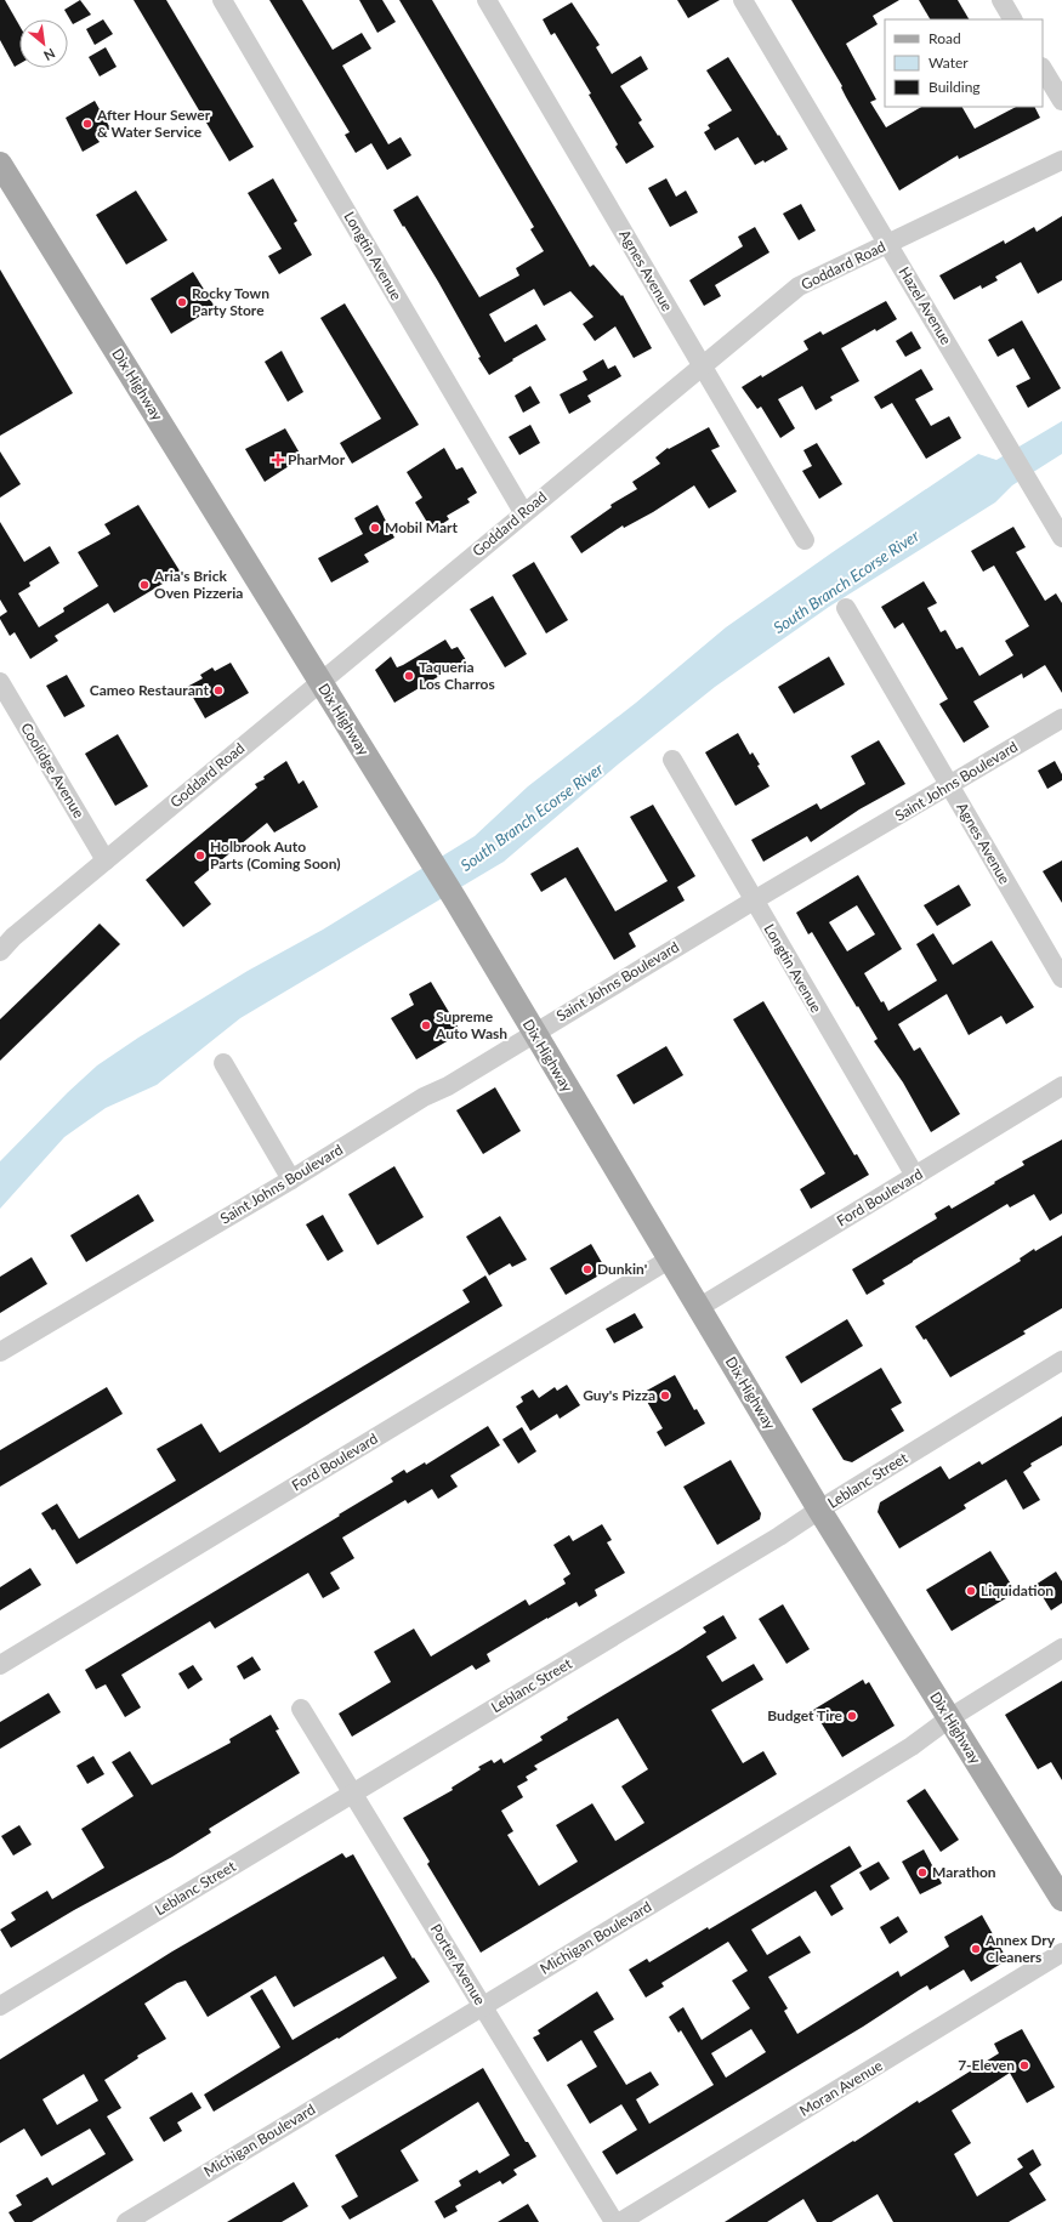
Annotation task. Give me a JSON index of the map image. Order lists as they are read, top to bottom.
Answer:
{
  "streets": {
    "main road": ["Dix Highway"],
    "street": [
      "Longtin Avenue",
      "Goddard Road",
      "Agnes Avenue",
      "Hazel Avenue",
      "Coolidge Avenue",
      "Saint Johns Boulevard",
      "Ford Boulevard",
      "Leblanc Street",
      "Michigan Boulevard",
      "Porter Avenue",
      "Moran Avenue"
    ]
  },
  "crossings": [
    ["Longtin Avenue", "Goddard Road"],
    ["Longtin Avenue", "Saint Johns Boulevard"],
    ["Longtin Avenue", "Ford Boulevard"],
    ["Goddard Road", "Agnes Avenue"],
    ["Goddard Road", "Hazel Avenue"],
    ["Goddard Road", "Dix Highway"],
    ["Goddard Road", "Coolidge Avenue"],
    ["Agnes Avenue", "Saint Johns Boulevard"],
    ["Dix Highway", "Saint Johns Boulevard"],
    ["Dix Highway", "Ford Boulevard"],
    ["Dix Highway", "Leblanc Street"],
    ["Dix Highway", "Michigan Boulevard"],
    ["Leblanc Street", "Porter Avenue"],
    ["Michigan Boulevard", "Porter Avenue"]
  ],
  "water": ["South Branch Ecorse River"],
  "places": {
    "other": [
      "After Hour Sewer & Water Service",
      "Rocky Town Party Store",
      "Mobil Mart",
      "Aria's Brick Oven Pizzeria",
      "Taqueria Los Charros",
      "Cameo Restaurant",
      "Holbrook Auto Parts (Coming Soon)",
      "Supreme Auto Wash",
      "Dunkin'",
      "Guy's Pizza",
      "Liquidation",
      "Budget Tire",
      "Marathon",
      "Annex Dry Cleaners",
      "7-Eleven"
    ],
    "health": ["PharMor"]
  },
  "legend": ["Road", "Water", "Building"],
  "north": "bottom right"
}
